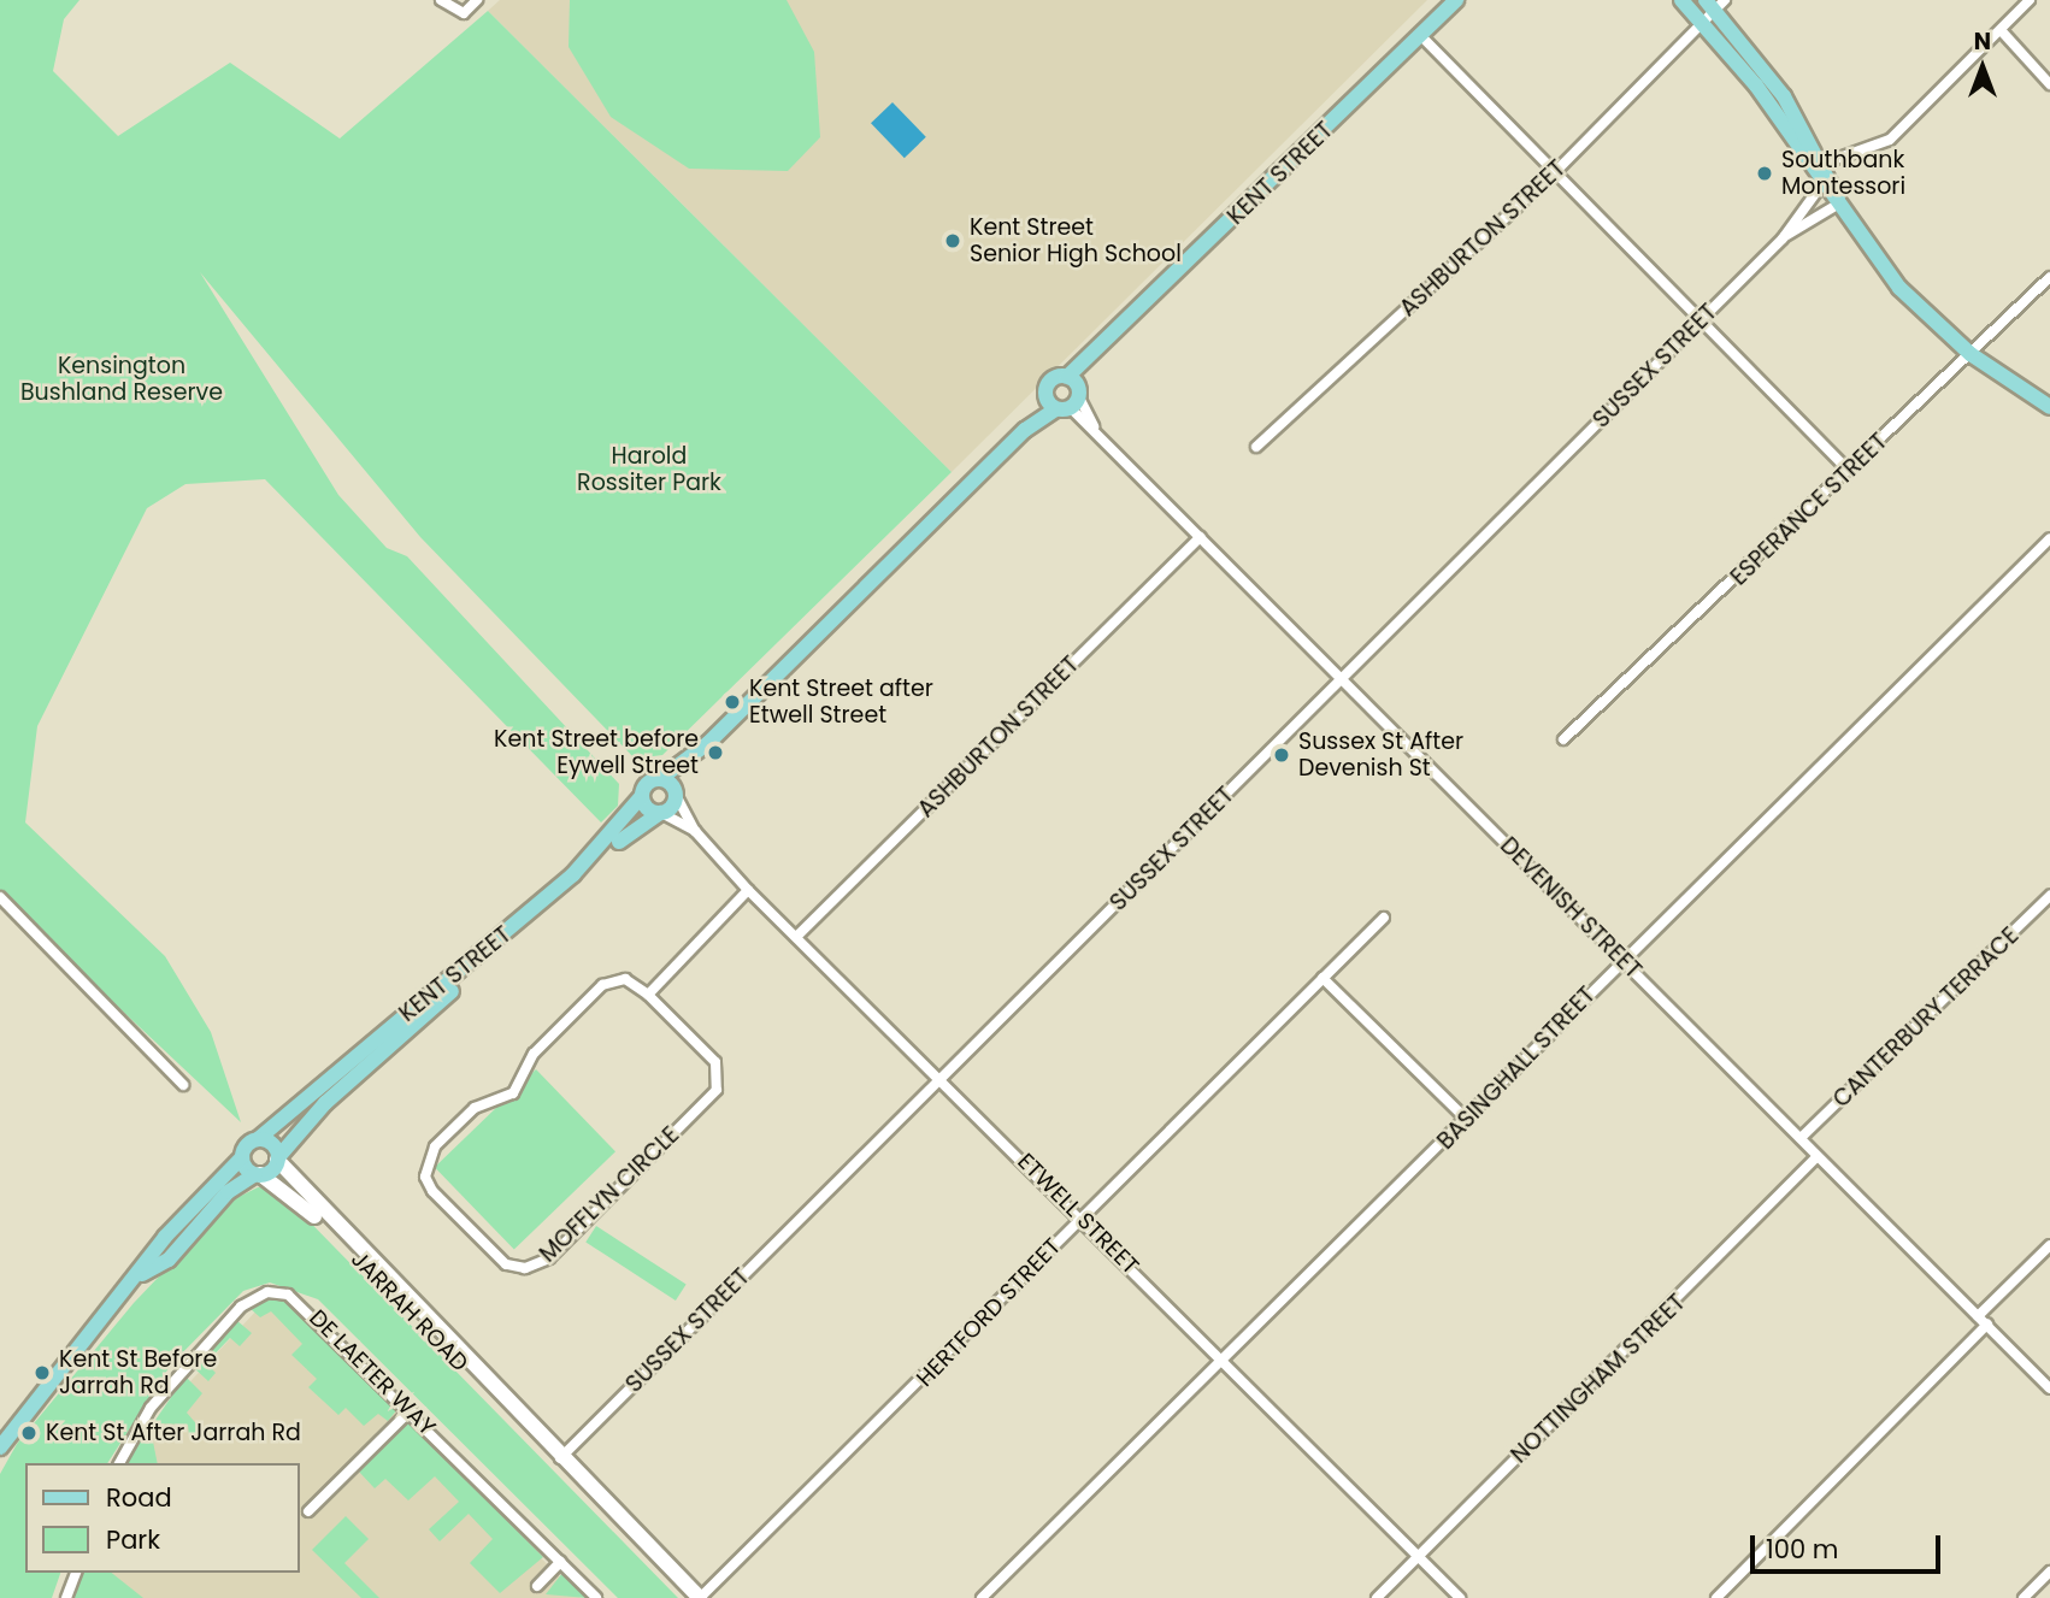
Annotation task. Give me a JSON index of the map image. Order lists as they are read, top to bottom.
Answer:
{
  "streets": {
    "main road": ["KENT STREET"],
    "street": [
      "ASHBURTON STREET",
      "SUSSEX STREET",
      "ESPERANCE STREET",
      "DEVENISH STREET",
      "CANTERBURY TERRACE",
      "BASINGHALL STREET",
      "MOFFLYN CIRCLE",
      "ETWELL STREET",
      "JARRAH ROAD",
      "HERTFORD STREET",
      "DE LAETER WAY",
      "NOTTINGHAM STREET"
    ]
  },
  "crossings": [
    ["KENT STREET", "DEVENISH STREET"],
    ["KENT STREET", "ETWELL STREET"],
    ["KENT STREET", "JARRAH ROAD"],
    ["ASHBURTON STREET", "DEVENISH STREET"],
    ["ASHBURTON STREET", "ETWELL STREET"],
    ["SUSSEX STREET", "DEVENISH STREET"],
    ["SUSSEX STREET", "ETWELL STREET"],
    ["SUSSEX STREET", "JARRAH ROAD"],
    ["DEVENISH STREET", "CANTERBURY TERRACE"],
    ["DEVENISH STREET", "BASINGHALL STREET"],
    ["DEVENISH STREET", "NOTTINGHAM STREET"],
    ["BASINGHALL STREET", "ETWELL STREET"],
    ["ETWELL STREET", "HERTFORD STREET"],
    ["ETWELL STREET", "NOTTINGHAM STREET"],
    ["JARRAH ROAD", "HERTFORD STREET"]
  ],
  "parks": ["Kensington Bushland Reserve", "Harold Rossiter Park"],
  "places": [
    "Southbank Montessori",
    "Kent Street Senior High School",
    "Kent Street after Etwell Street",
    "Kent Street before Eywell Street",
    "Sussex St After Devenish St",
    "Kent St Before Jarrah Rd",
    "Kent St After Jarrah Rd"
  ],
  "legend": ["Road", "Park"],
  "scale_bar": "100 m",
  "north": "top"
}
